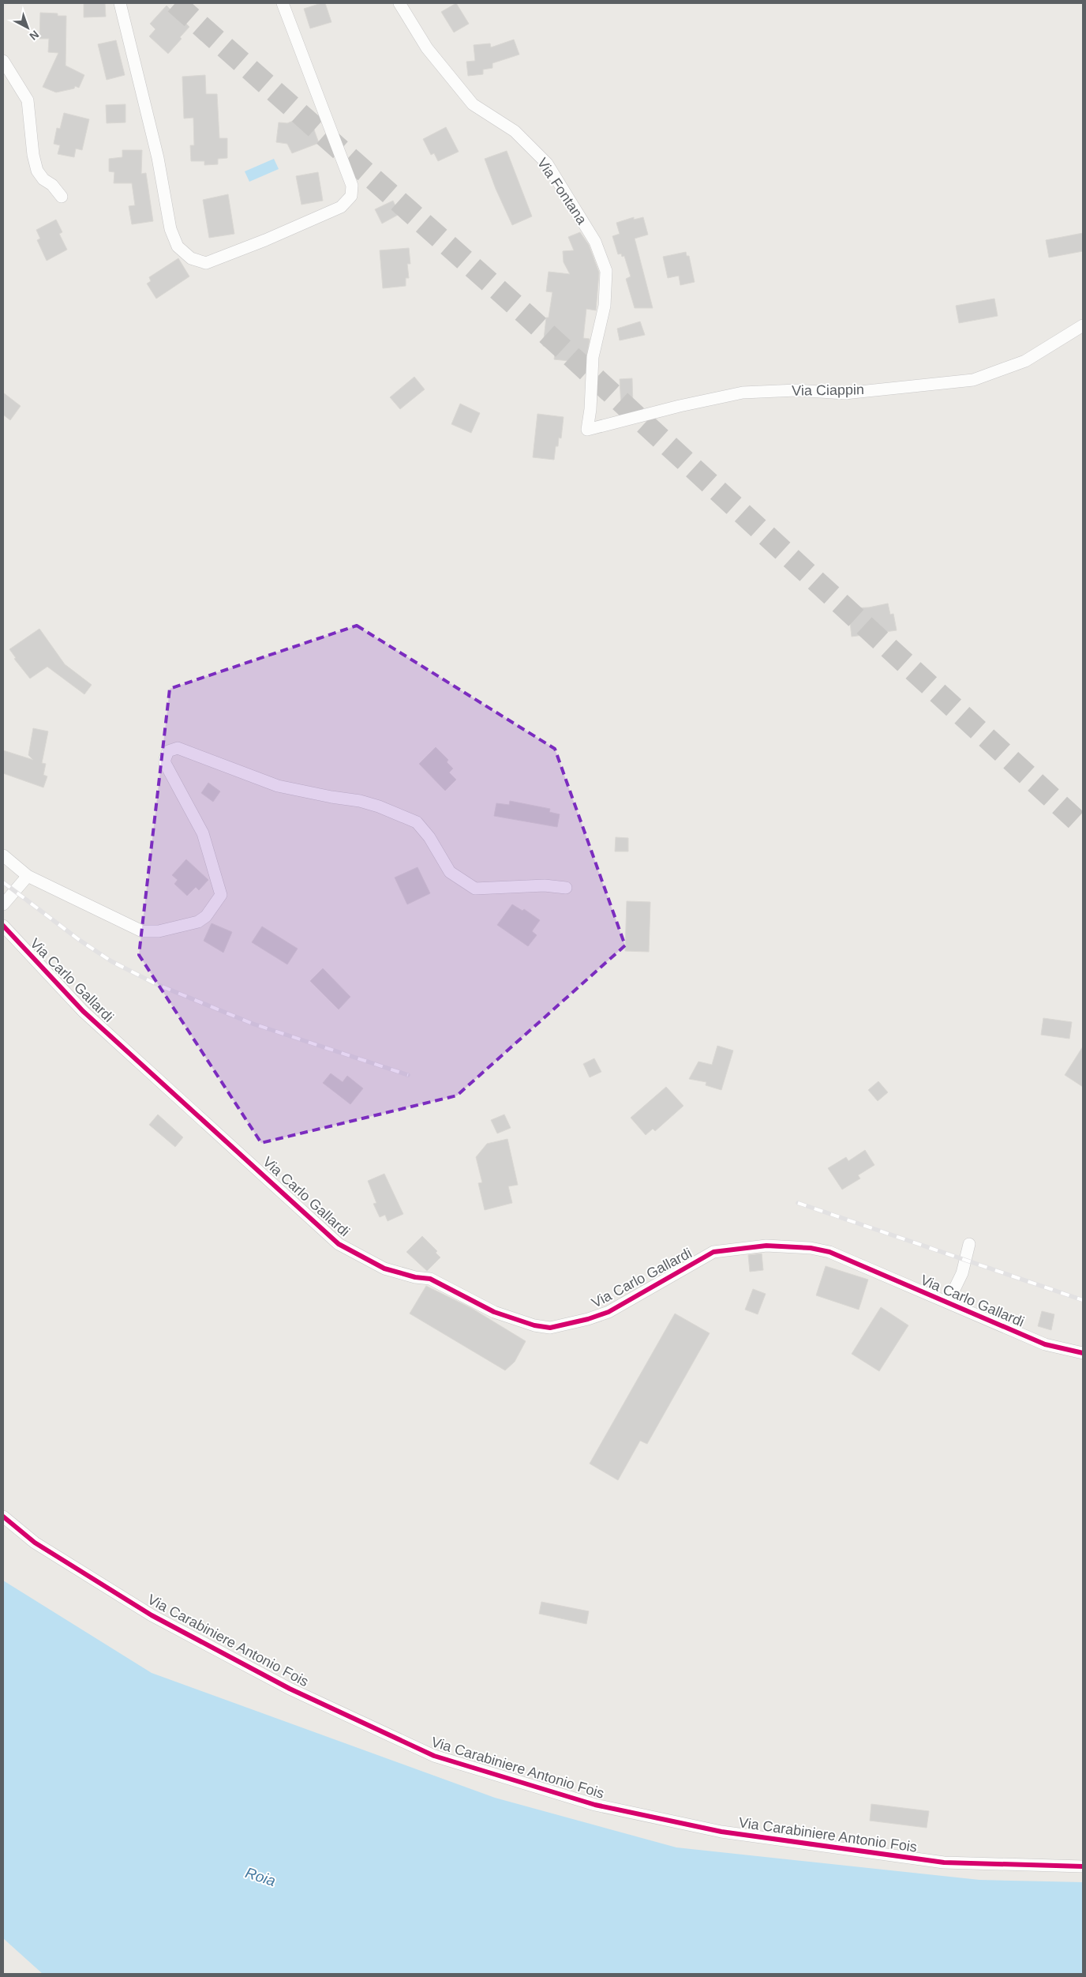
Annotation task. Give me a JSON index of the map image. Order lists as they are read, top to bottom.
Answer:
{
  "streets": {
    "street": [
      "Via Fontana",
      "Via Ciappin",
      "Via Carlo Gallardi",
      "Via Carabiniere Antonio Fois"
    ]
  },
  "crossings": [
    ["Via Fontana", "Via Ciappin"]
  ],
  "water": ["Roia"],
  "north": "bottom right"
}
